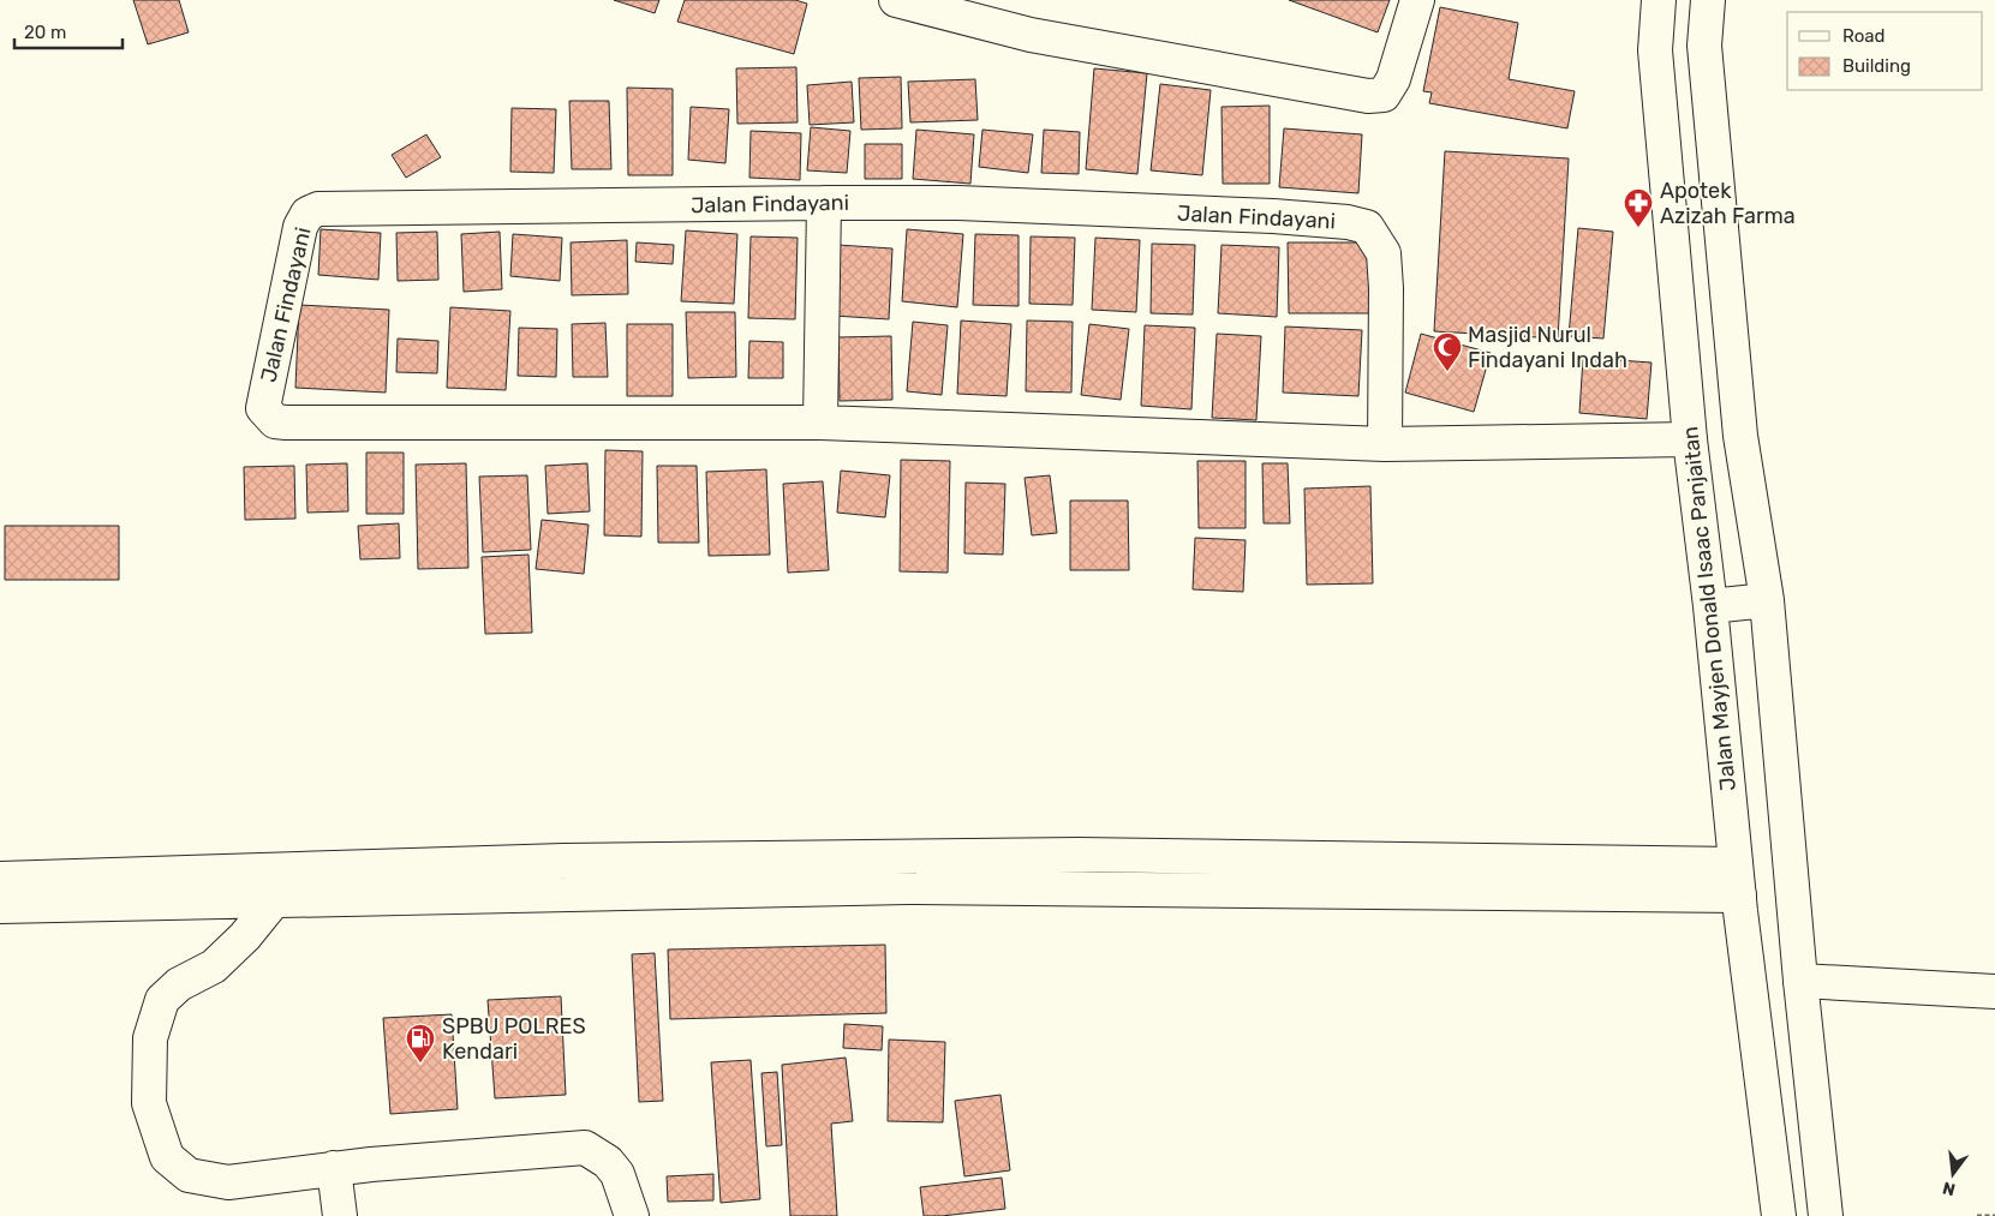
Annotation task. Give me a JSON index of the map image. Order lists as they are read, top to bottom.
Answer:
{
  "streets": {
    "main road": ["Jalan Findayani", "Jalan Mayjen Donald Isaac Panjaitan"]
  },
  "crossings": [
    ["Jalan Findayani", "Jalan Mayjen Donald Isaac Panjaitan"]
  ],
  "places": {
    "pharmacy": ["Apotek Azizah Farma"],
    "mosque": ["Masjid Nurul Findayani Indah"],
    "fuel station": ["SPBU POLRES Kendari"]
  },
  "legend": ["Road", "Building"],
  "scale_bar": "20 m",
  "north": "bottom"
}
